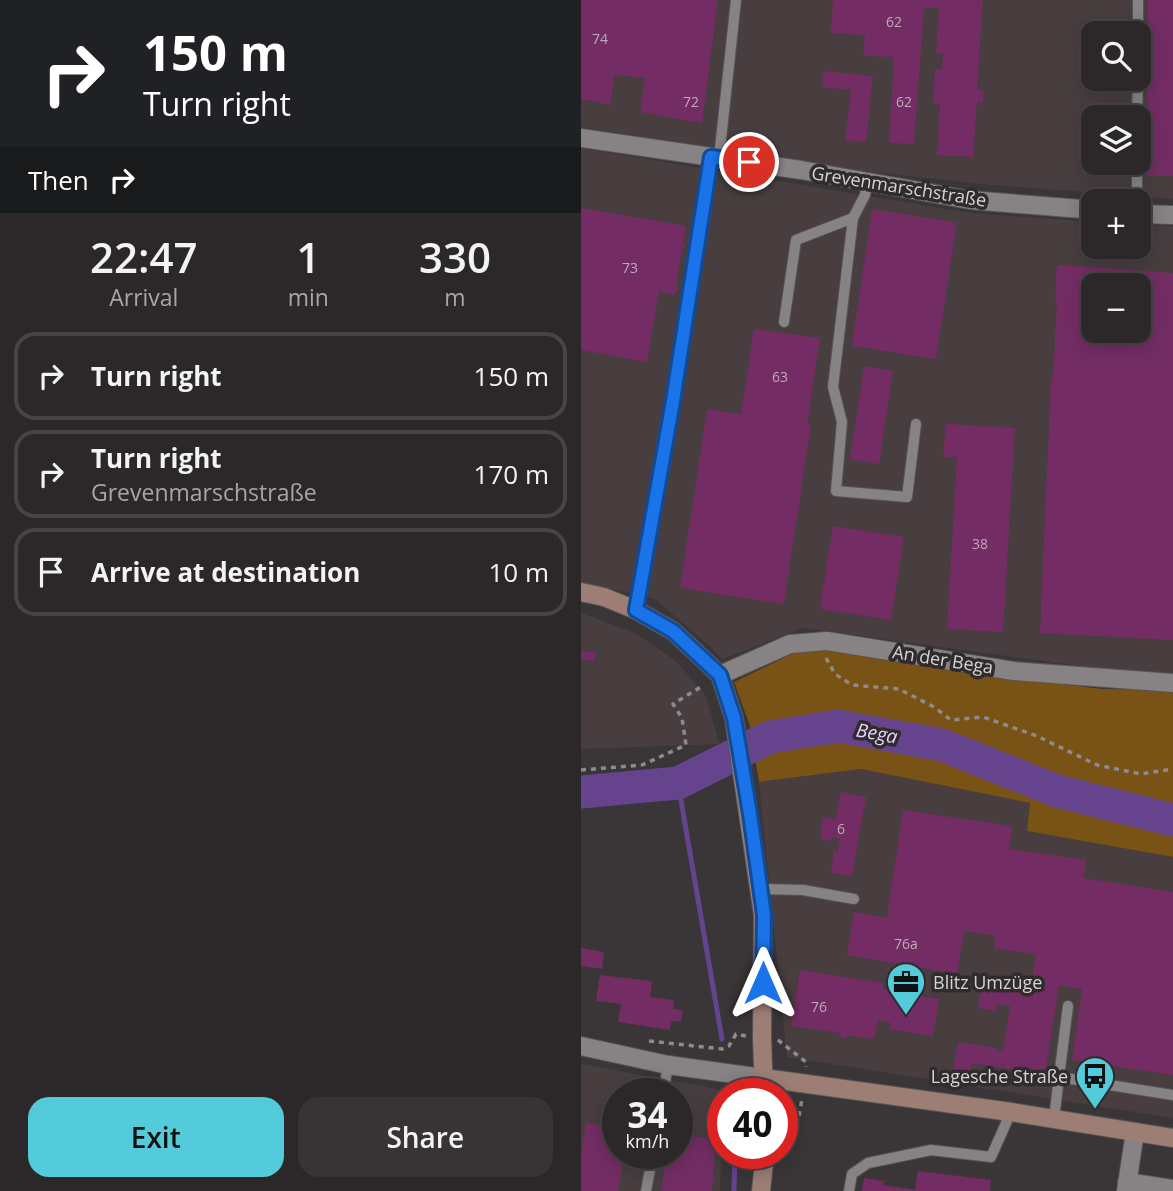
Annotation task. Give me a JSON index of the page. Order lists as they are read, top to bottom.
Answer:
{
  "streets": {
    "street": ["Grevenmarschstraße", "An der Bega"]
  },
  "water": ["Bega"],
  "places": {
    "office": ["Blitz Umzüge"],
    "bus stop": ["Lagesche Straße"]
  },
  "house_numbers": [
    "62",
    "74",
    "72",
    "62",
    "73",
    "63",
    "38",
    "6",
    "76a",
    "76"
  ],
  "page": {
    "turn": ["150 m", "Turn right"],
    "map_buttons": ["+", "−"],
    "then": "Then",
    "eta": [
      "22:47",
      "Arrival",
      "1",
      "min",
      "330",
      "m"
    ],
    "list": [
      {
        "name": "Turn right",
        "value": "150 m"
      },
      {
        "name": "Turn right",
        "note": "Grevenmarschstraße",
        "value": "170 m"
      },
      {
        "name": "Arrive at destination",
        "value": "10 m"
      }
    ],
    "speed": "34 km/h",
    "limit": "40",
    "buttons": ["Exit", "Share"]
  }
}
